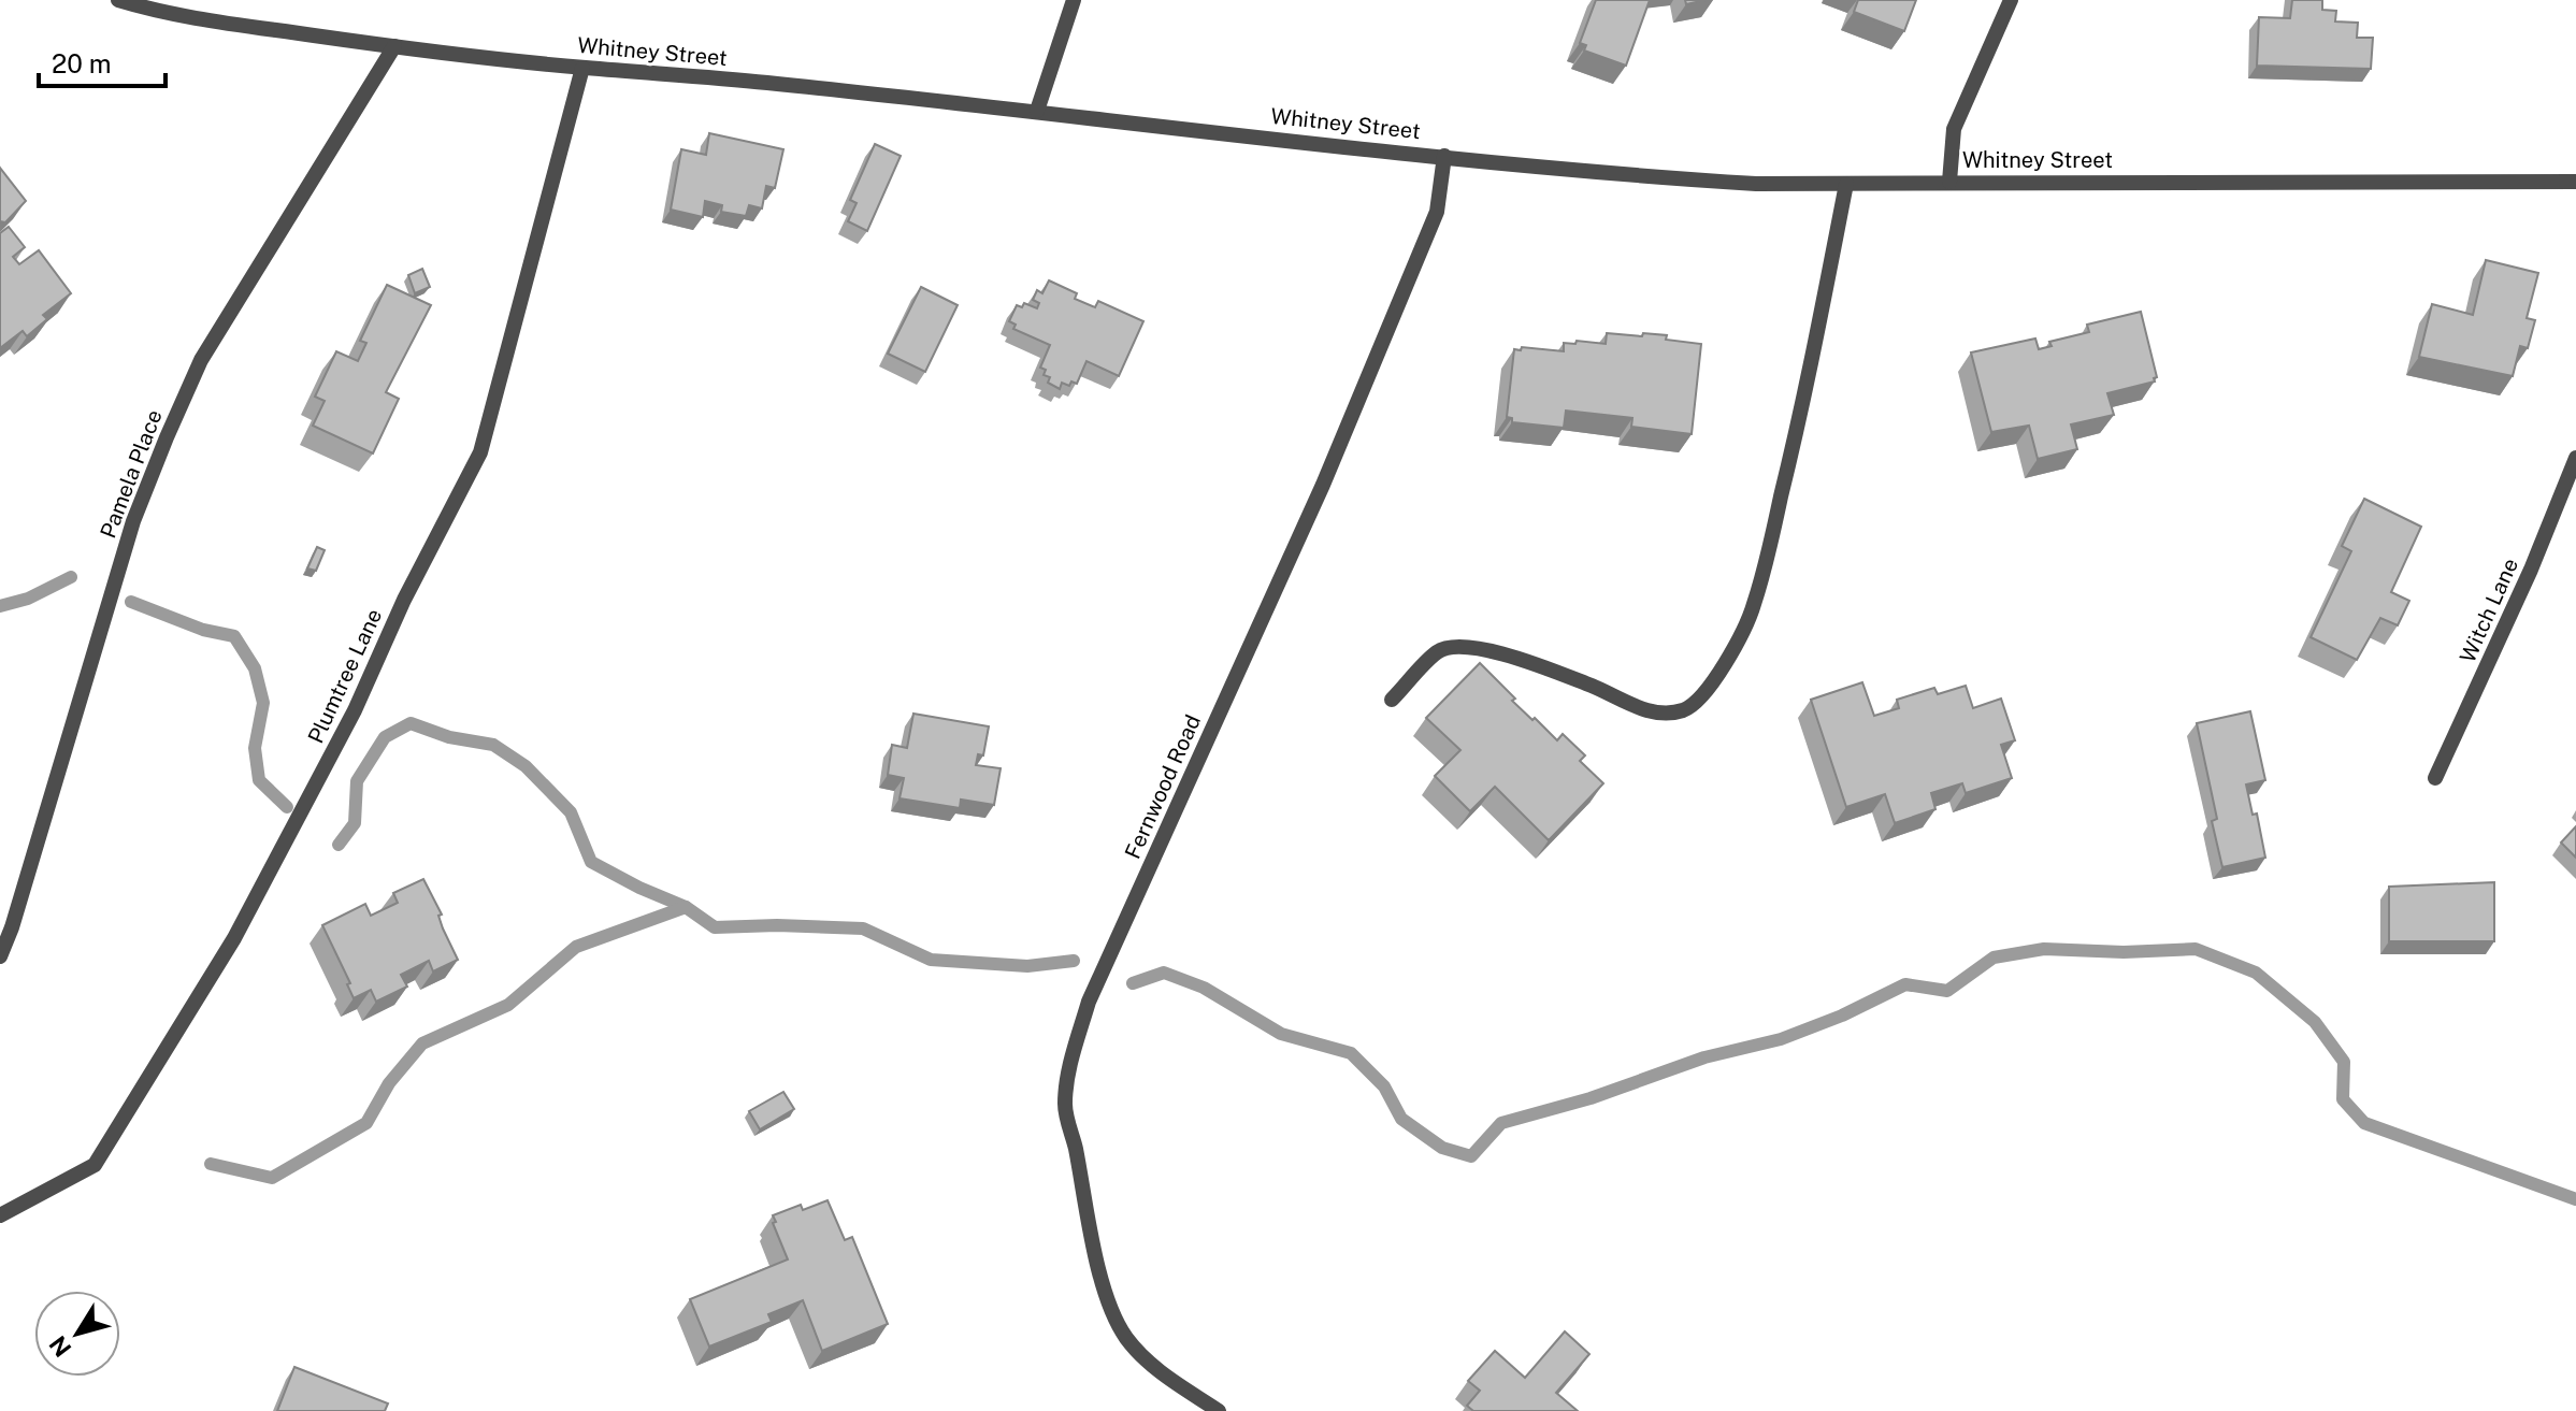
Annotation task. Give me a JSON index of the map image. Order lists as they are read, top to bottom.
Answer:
{
  "streets": {
    "street": [
      "Whitney Street",
      "Pamela Place",
      "Witch Lane",
      "Plumtree Lane",
      "Fernwood Road"
    ]
  },
  "crossings": [
    ["Whitney Street", "Pamela Place"],
    ["Whitney Street", "Plumtree Lane"],
    ["Whitney Street", "Fernwood Road"]
  ],
  "scale_bar": "20 m",
  "north": "bottom left"
}
